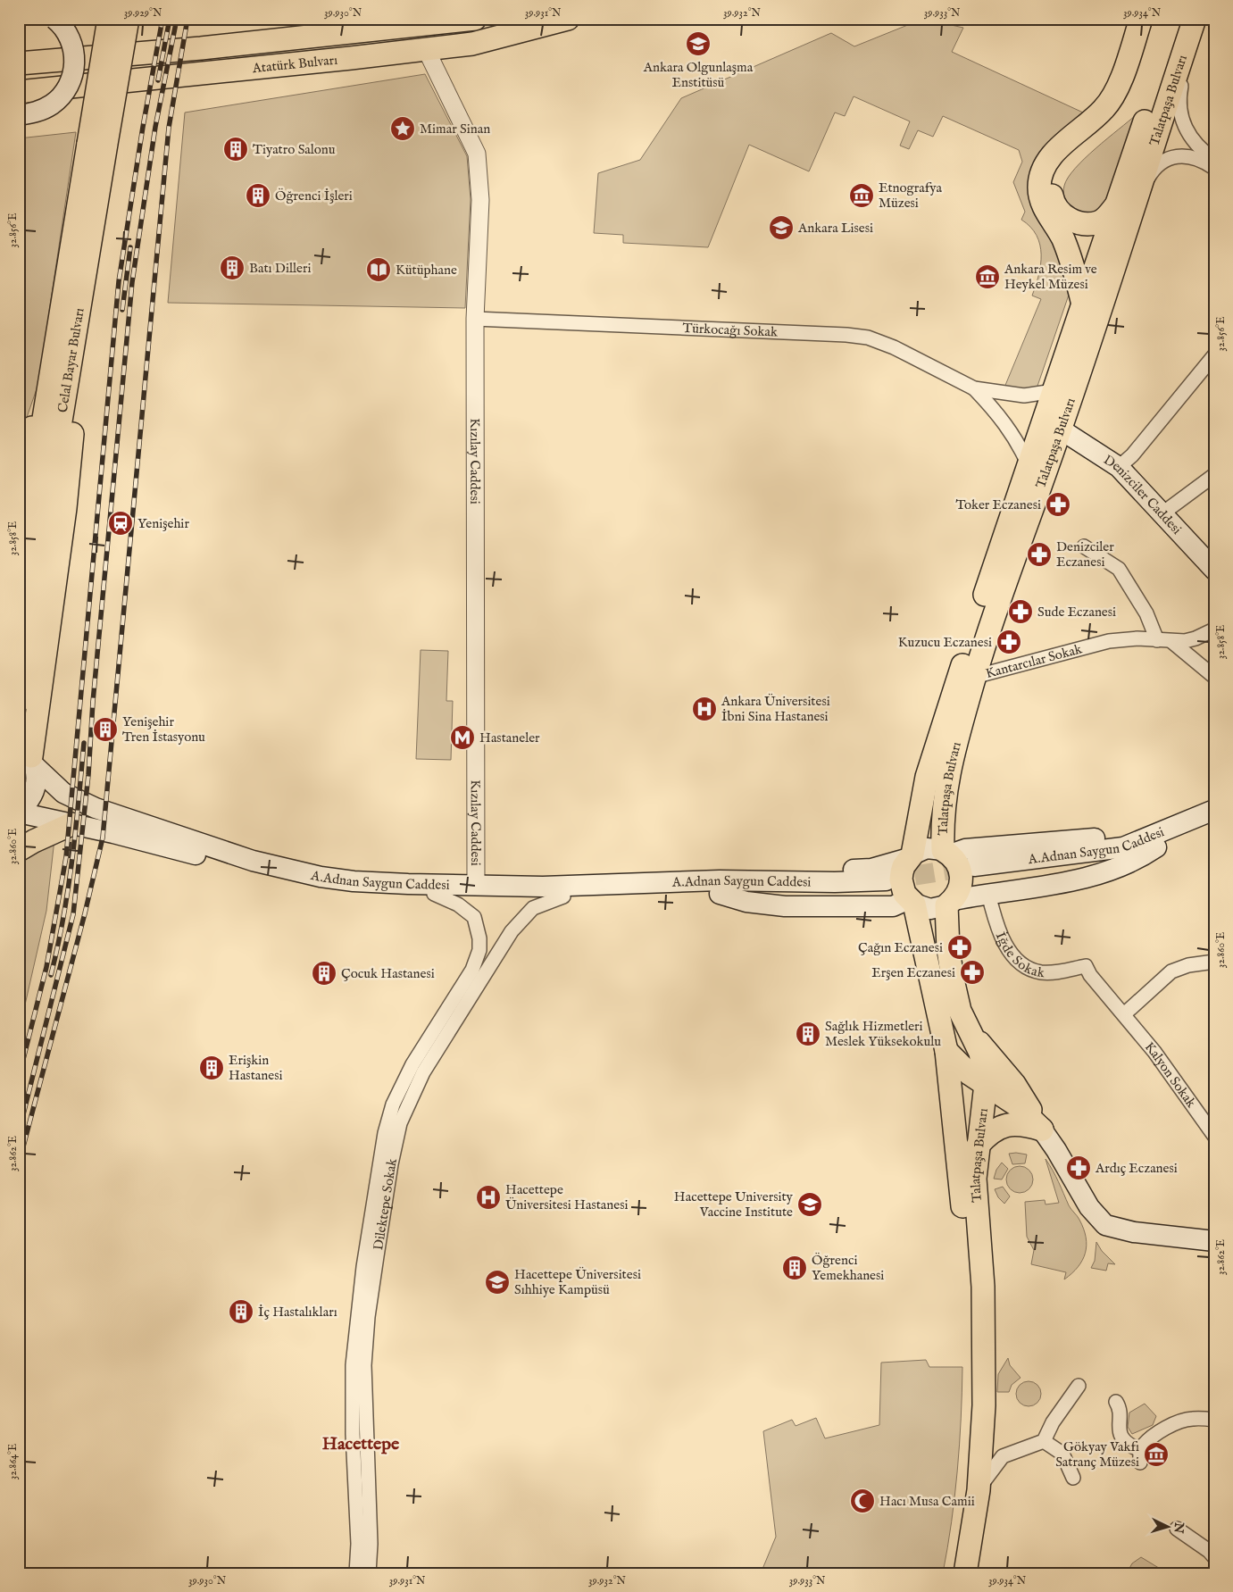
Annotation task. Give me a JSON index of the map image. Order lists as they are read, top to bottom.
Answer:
{
  "streets": {
    "main road": [
      "Atatürk Bulvarı",
      "Talatpaşa Bulvarı",
      "Celal Bayar Bulvarı",
      "Denizciler Caddesi",
      "A.Adnan Saygun Caddesi"
    ],
    "street": [
      "Türkocağı Sokak",
      "Kızılay Caddesi",
      "Kantarcılar Sokak",
      "İğde Sokak",
      "Kalyon Sokak",
      "Dilektepe Sokak"
    ]
  },
  "crossings": [
    ["Atatürk Bulvarı", "Kızılay Caddesi"],
    ["Talatpaşa Bulvarı", "Türkocağı Sokak"],
    ["Talatpaşa Bulvarı", "Denizciler Caddesi"],
    ["Talatpaşa Bulvarı", "Kantarcılar Sokak"],
    ["Türkocağı Sokak", "Kızılay Caddesi"],
    ["Kızılay Caddesi", "A.Adnan Saygun Caddesi"],
    ["A.Adnan Saygun Caddesi", "Dilektepe Sokak"],
    ["İğde Sokak", "Kalyon Sokak"]
  ],
  "districts": ["Hacettepe"],
  "places": {
    "school or university": [
      "Ankara Olgunlaşma Enstitüsü",
      "Ankara Lisesi",
      "Hacettepe University Vaccine Institute",
      "Hacettepe Üniversitesi Sıhhiye Kampüsü"
    ],
    "place": ["Mimar Sinan"],
    "building": [
      "Tiyatro Salonu",
      "Öğrenci İşleri",
      "Batı Dilleri",
      "Yenişehir Tren İstasyonu",
      "Çocuk Hastanesi",
      "Sağlık Hizmetleri Meslek Yüksekokulu",
      "Erişkin Hastanesi",
      "Öğrenci Yemekhanesi",
      "İç Hastalıkları"
    ],
    "museum": ["Etnografya Müzesi", "Ankara Resim ve Heykel Müzesi", "Gökyay Vakfı Satranç Müzesi"],
    "library": ["Kütüphane"],
    "pharmacy": [
      "Toker Eczanesi",
      "Denizciler Eczanesi",
      "Sude Eczanesi",
      "Kuzucu Eczanesi",
      "Çağın Eczanesi",
      "Erşen Eczanesi",
      "Ardıç Eczanesi"
    ],
    "station": ["Yenişehir"],
    "hospital": ["Ankara Üniversitesi İbni Sina Hastanesi", "Hacettepe Üniversitesi Hastanesi"],
    "metro station": ["Hastaneler"],
    "mosque": ["Hacı Musa Camii"]
  },
  "north": "right",
  "coordinates": [
    "39.929°N",
    "39.930°N",
    "39.931°N",
    "39.932°N",
    "39.933°N",
    "39.934°N",
    "32.856°E",
    "32.858°E",
    "32.860°E",
    "32.862°E",
    "32.864°E"
  ]
}
